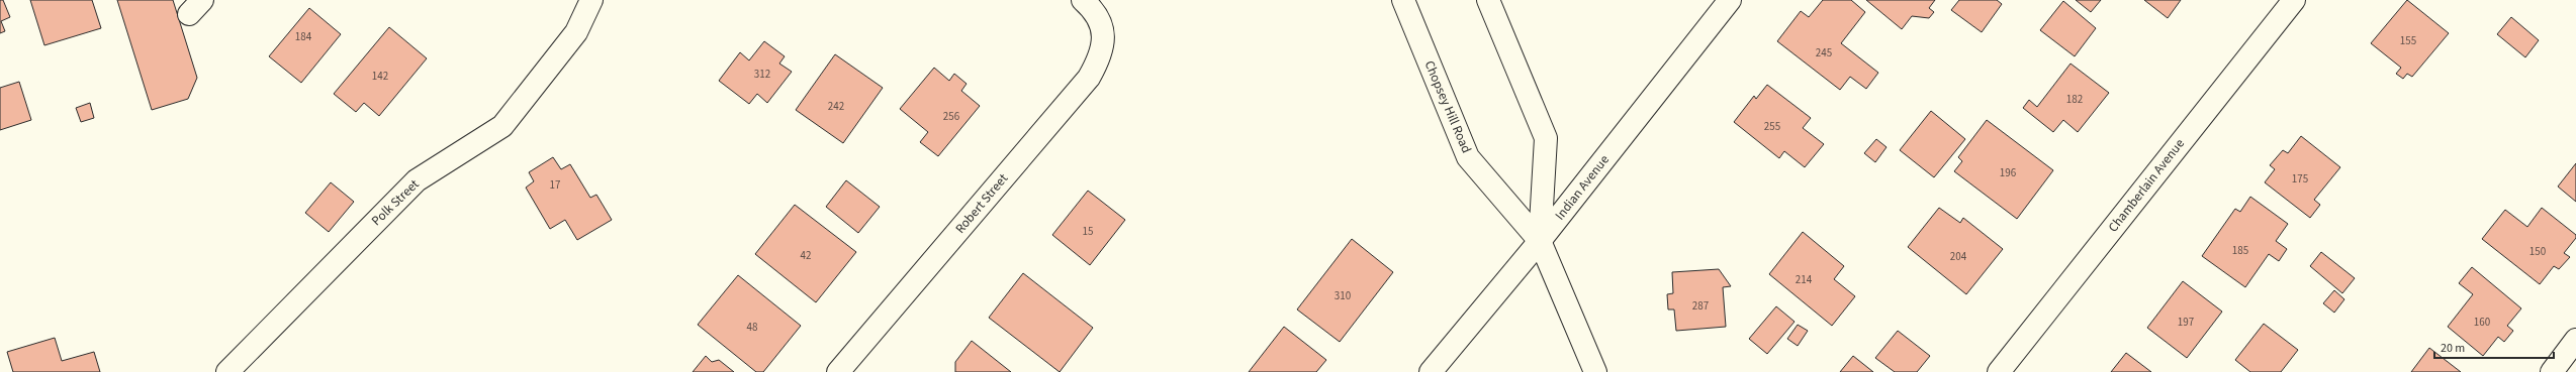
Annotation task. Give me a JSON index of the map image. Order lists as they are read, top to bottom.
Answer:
{
  "streets": {
    "street": [
      "Chopsey Hill Road",
      "Chamberlain Avenue",
      "Indian Avenue",
      "Polk Street",
      "Robert Street"
    ]
  },
  "crossings": [
    ["Chopsey Hill Road", "Indian Avenue"]
  ],
  "house_numbers": [
    "184",
    "155",
    "245",
    "312",
    "142",
    "182",
    "242",
    "256",
    "255",
    "196",
    "175",
    "17",
    "15",
    "185",
    "150",
    "42",
    "204",
    "214",
    "310",
    "287",
    "197",
    "160",
    "48"
  ],
  "scale_bar": "20 m"
}
